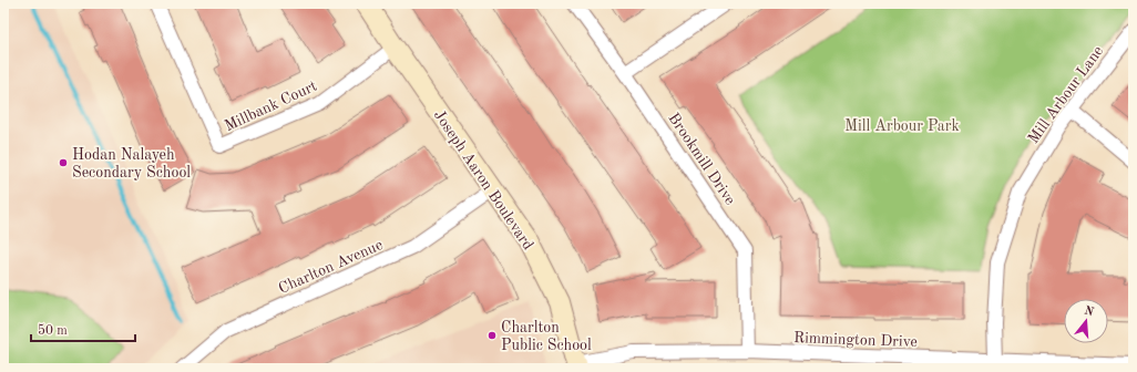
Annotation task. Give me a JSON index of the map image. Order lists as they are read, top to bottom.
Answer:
{
  "streets": {
    "street": [
      "Mill Arbour Lane",
      "Millbank Court",
      "Brookmill Drive",
      "Joseph Aaron Boulevard",
      "Charlton Avenue",
      "Rimmington Drive"
    ]
  },
  "crossings": [
    ["Mill Arbour Lane", "Rimmington Drive"],
    ["Millbank Court", "Joseph Aaron Boulevard"],
    ["Brookmill Drive", "Rimmington Drive"],
    ["Joseph Aaron Boulevard", "Charlton Avenue"],
    ["Joseph Aaron Boulevard", "Rimmington Drive"]
  ],
  "parks": ["Mill Arbour Park"],
  "places": ["Hodan Nalayeh Secondary School", "Charlton Public School"],
  "scale_bar": "50 m",
  "north": "top"
}
